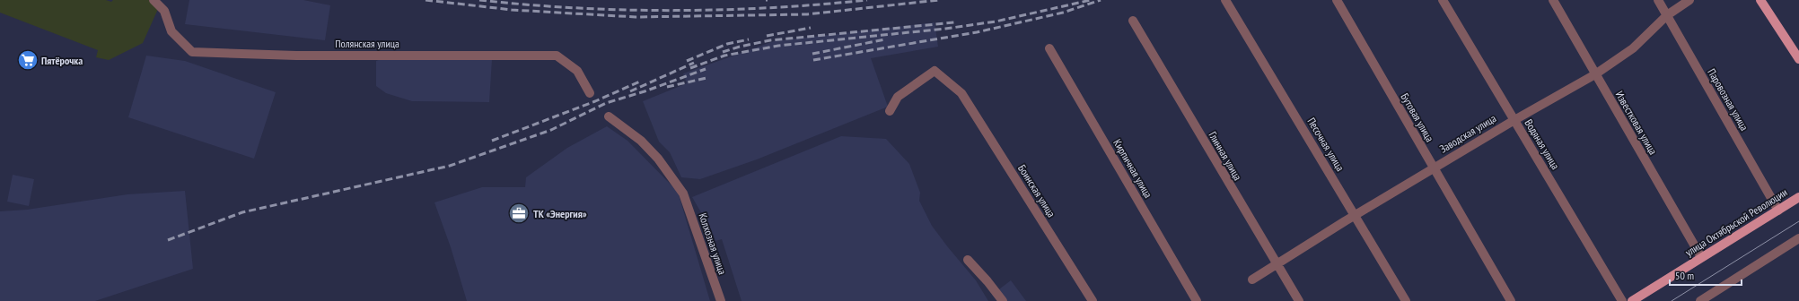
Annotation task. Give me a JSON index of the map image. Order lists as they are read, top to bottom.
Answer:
{
  "streets": {
    "main road": ["улица Октябрьской Революции"],
    "street": [
      "Полянская улица",
      "Паровозная улица",
      "Бутовая улица",
      "Известковая улица",
      "Заводская улица",
      "Песочная улица",
      "Водяная улица",
      "Глинная улица",
      "Кирпичная улица",
      "Боинская улица",
      "Колхозная улица"
    ]
  },
  "crossings": [
    ["Паровозная улица", "Заводская улица"],
    ["Паровозная улица", "улица Октябрьской Революции"],
    ["Бутовая улица", "Заводская улица"],
    ["Известковая улица", "Заводская улица"],
    ["Известковая улица", "улица Октябрьской Революции"],
    ["Заводская улица", "Песочная улица"],
    ["Заводская улица", "Водяная улица"],
    ["Заводская улица", "Глинная улица"]
  ],
  "places": {
    "supermarket": ["Пятёрочка"],
    "office": ["ТК «Энергия»"]
  },
  "scale_bar": "50 m"
}
